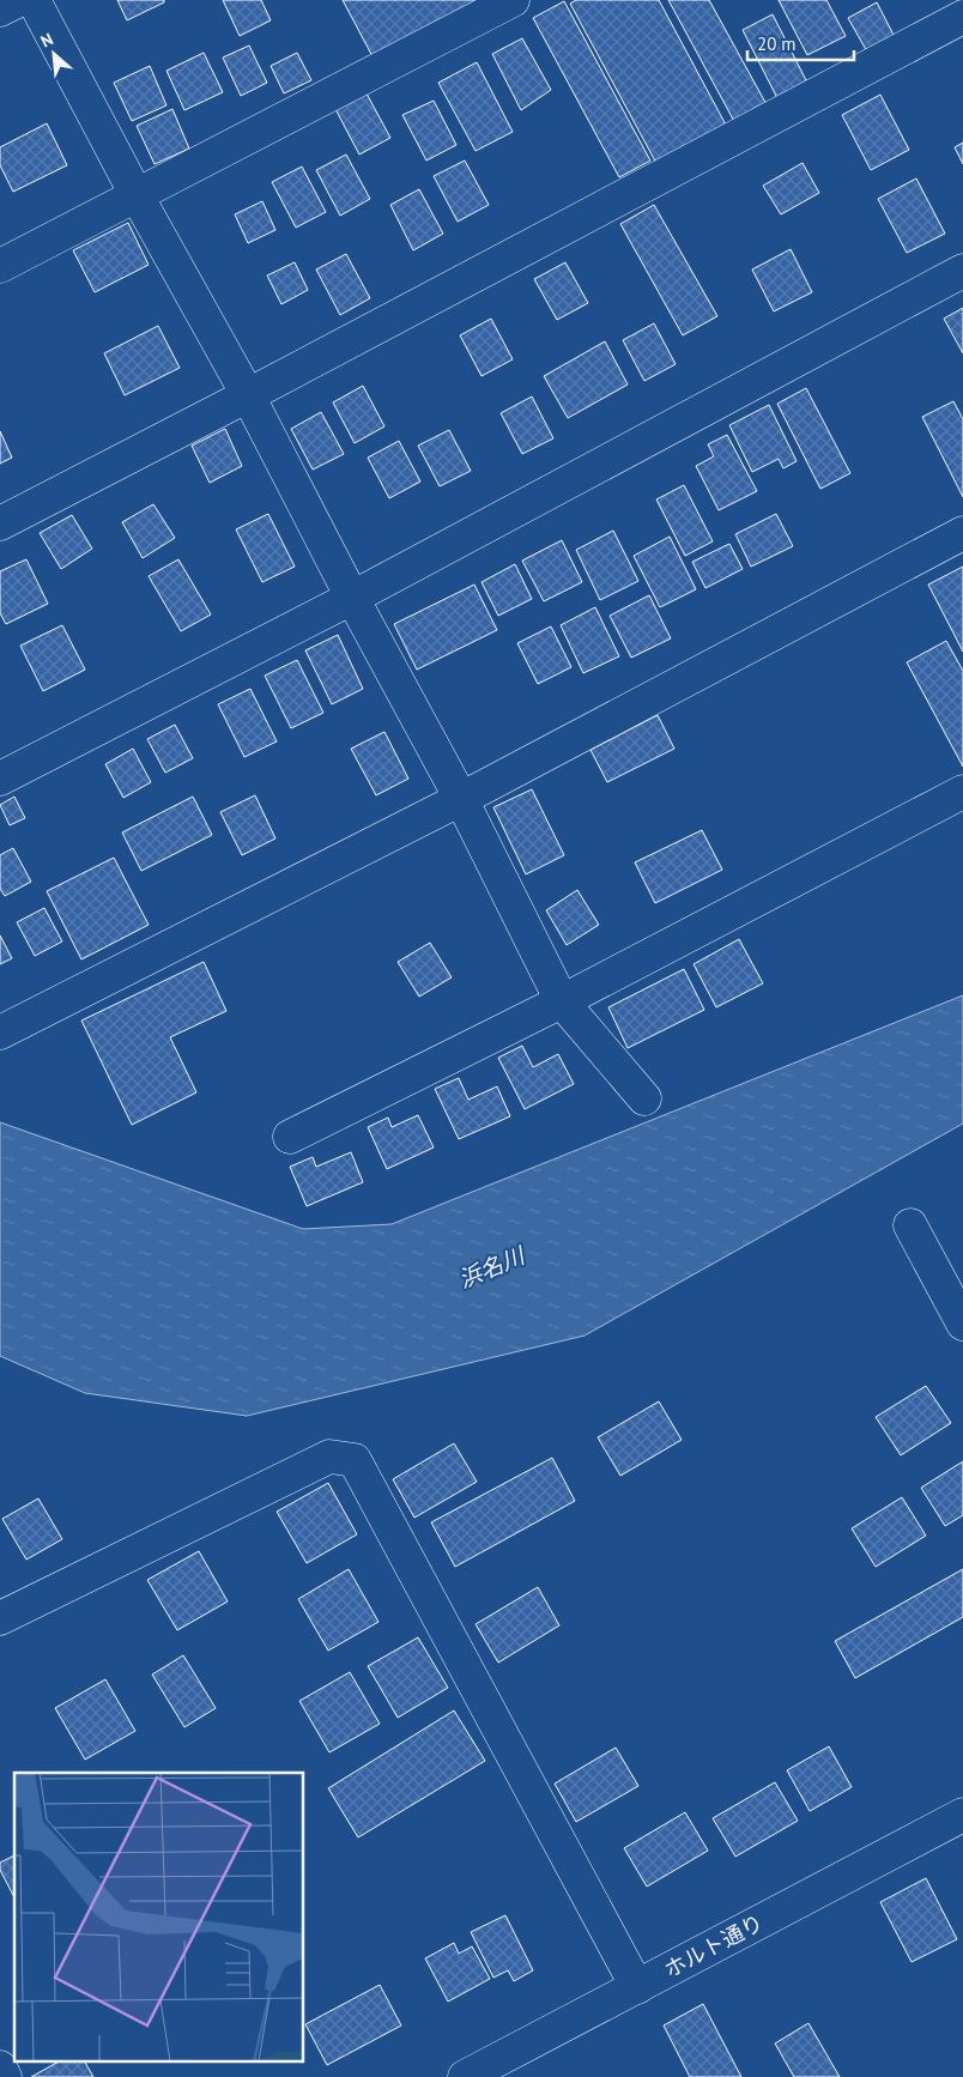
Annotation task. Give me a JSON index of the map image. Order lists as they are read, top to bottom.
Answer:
{
  "streets": {
    "street": ["ホルト通り"]
  },
  "water": ["浜名川"],
  "scale_bar": "20 m",
  "north": "top left"
}
